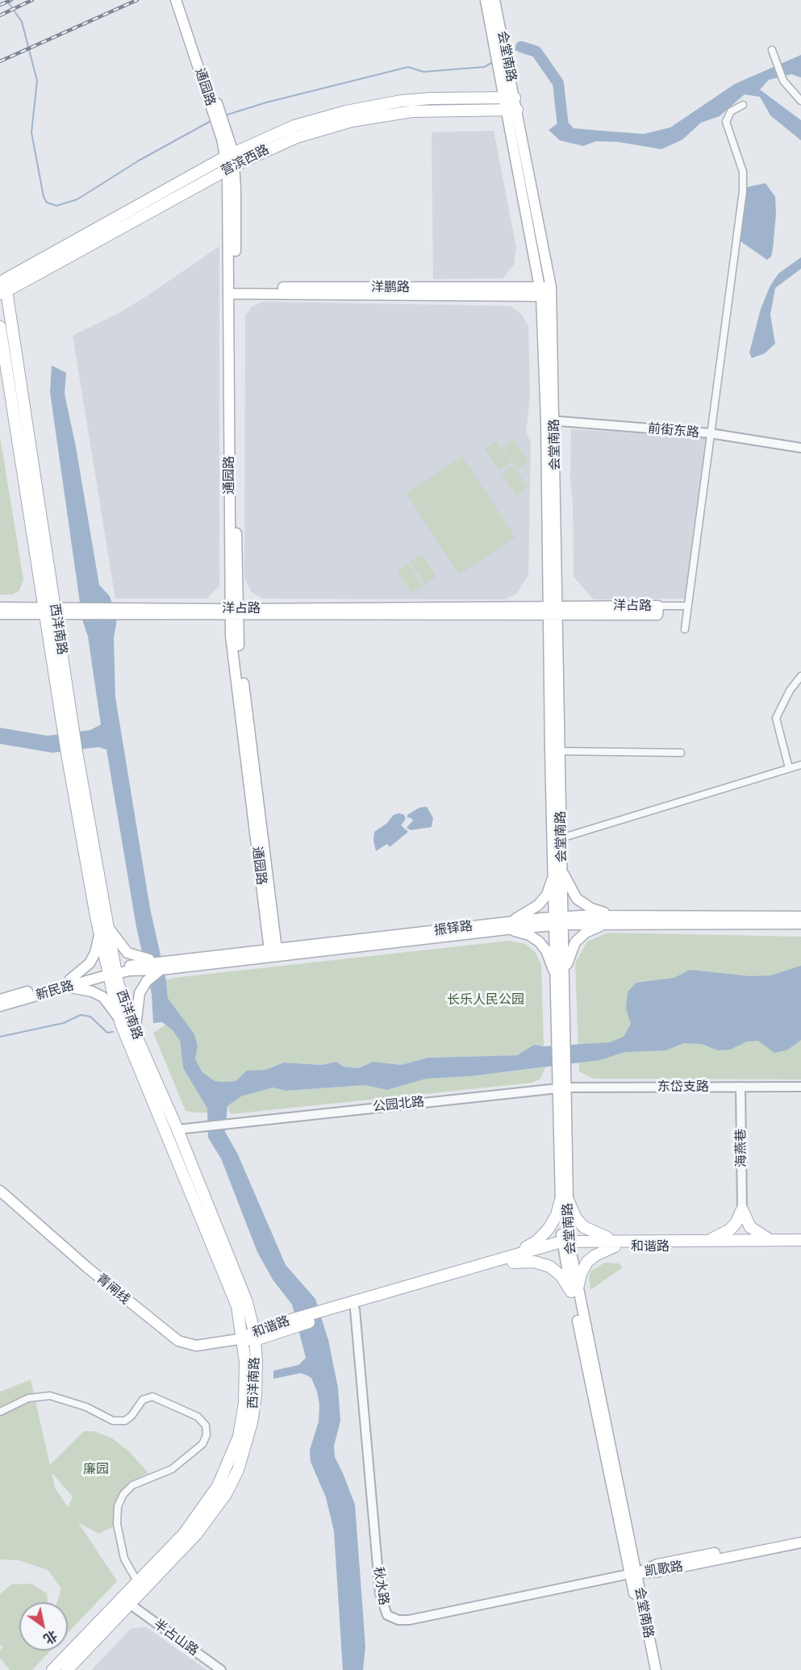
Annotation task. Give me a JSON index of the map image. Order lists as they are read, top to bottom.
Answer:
{
  "streets": {
    "main road": [
      "会堂南路",
      "通园路",
      "营滨西路",
      "洋鹏路",
      "洋占路",
      "西洋南路",
      "振铎路",
      "新民路",
      "和谐路",
      "青闸线",
      "凯歌路"
    ],
    "street": [
      "前街东路",
      "东岱支路",
      "公园北路",
      "海燕巷",
      "秋水路",
      "半占山路"
    ]
  },
  "crossings": [
    ["会堂南路", "营滨西路"],
    ["会堂南路", "洋鹏路"],
    ["会堂南路", "前街东路"],
    ["会堂南路", "洋占路"],
    ["会堂南路", "振铎路"],
    ["会堂南路", "东岱支路"],
    ["会堂南路", "公园北路"],
    ["会堂南路", "和谐路"],
    ["会堂南路", "凯歌路"],
    ["会堂南路", "秋水路"],
    ["通园路", "营滨西路"],
    ["通园路", "洋鹏路"],
    ["通园路", "洋占路"],
    ["通园路", "振铎路"],
    ["营滨西路", "西洋南路"],
    ["洋占路", "西洋南路"],
    ["西洋南路", "振铎路"],
    ["西洋南路", "新民路"],
    ["西洋南路", "公园北路"],
    ["西洋南路", "和谐路"],
    ["西洋南路", "青闸线"],
    ["西洋南路", "半占山路"],
    ["振铎路", "新民路"],
    ["东岱支路", "公园北路"],
    ["东岱支路", "海燕巷"],
    ["和谐路", "青闸线"],
    ["和谐路", "秋水路"],
    ["凯歌路", "秋水路"]
  ],
  "parks": ["长乐人民公园", "廉园"],
  "north": "bottom right"
}
